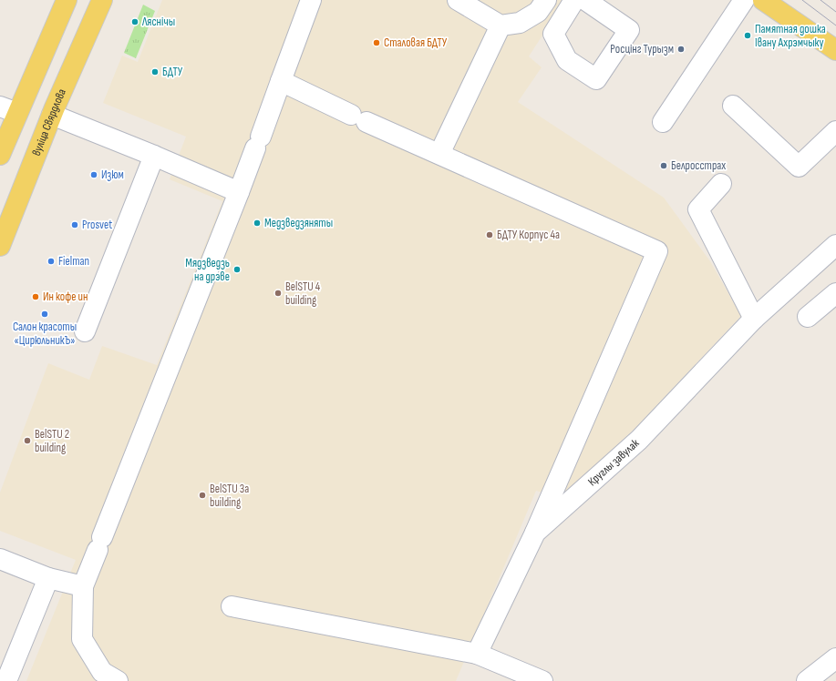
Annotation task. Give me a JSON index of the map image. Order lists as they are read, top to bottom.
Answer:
{
  "streets": {
    "main road": ["вуліца Свярдлова"],
    "street": ["Круглы завулак"]
  },
  "places": [
    "Ляснічы",
    "Памятная дошка Івану Ахрэмчыку",
    "Сталовая БДТУ",
    "Росцінг Турызм",
    "БДТУ",
    "Белросстрах",
    "Изюм",
    "Медзведзяняты",
    "Prosvet",
    "БДТУ Корпус 4а",
    "Fielman",
    "Мядзведзь на дрэве",
    "BelSTU 4 building",
    "Ин кофе ин",
    "Салон красоты «ЦирюльникЪ»",
    "BelSTU 2 building",
    "BelSTU 3a building"
  ]
}
